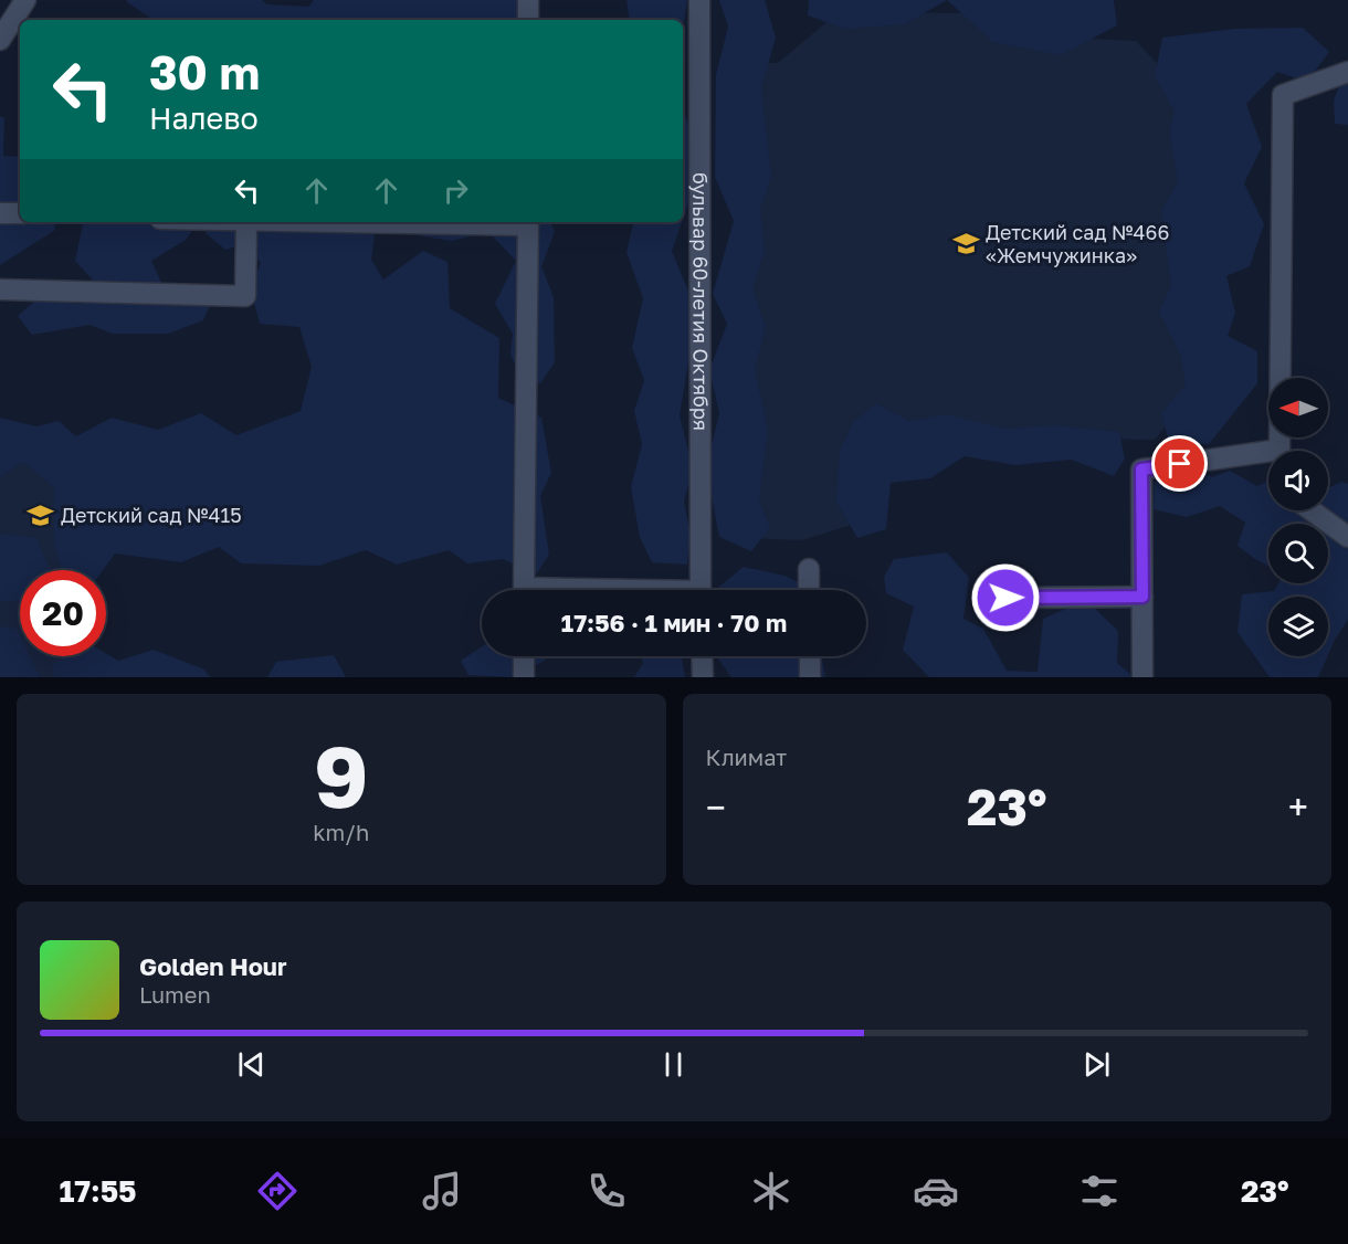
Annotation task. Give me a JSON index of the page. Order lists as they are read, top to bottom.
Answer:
{
  "streets": {
    "street": ["бульвар 60-летия Октября"]
  },
  "places": {
    "school or university": ["Детский сад №466 «Жемчужинка»", "Детский сад №415"]
  },
  "north": "left",
  "page": {
    "turn": ["30 m", "Налево"],
    "limit": "20",
    "trip": "17:56 · 1 мин · 70 m",
    "tile": [
      ["9", "km/h"],
      "Климат"
    ],
    "heat": ["−", "23°", "+"],
    "song": ["Golden Hour", "Lumen"],
    "tabs": ["17:55", "23°"]
  }
}
